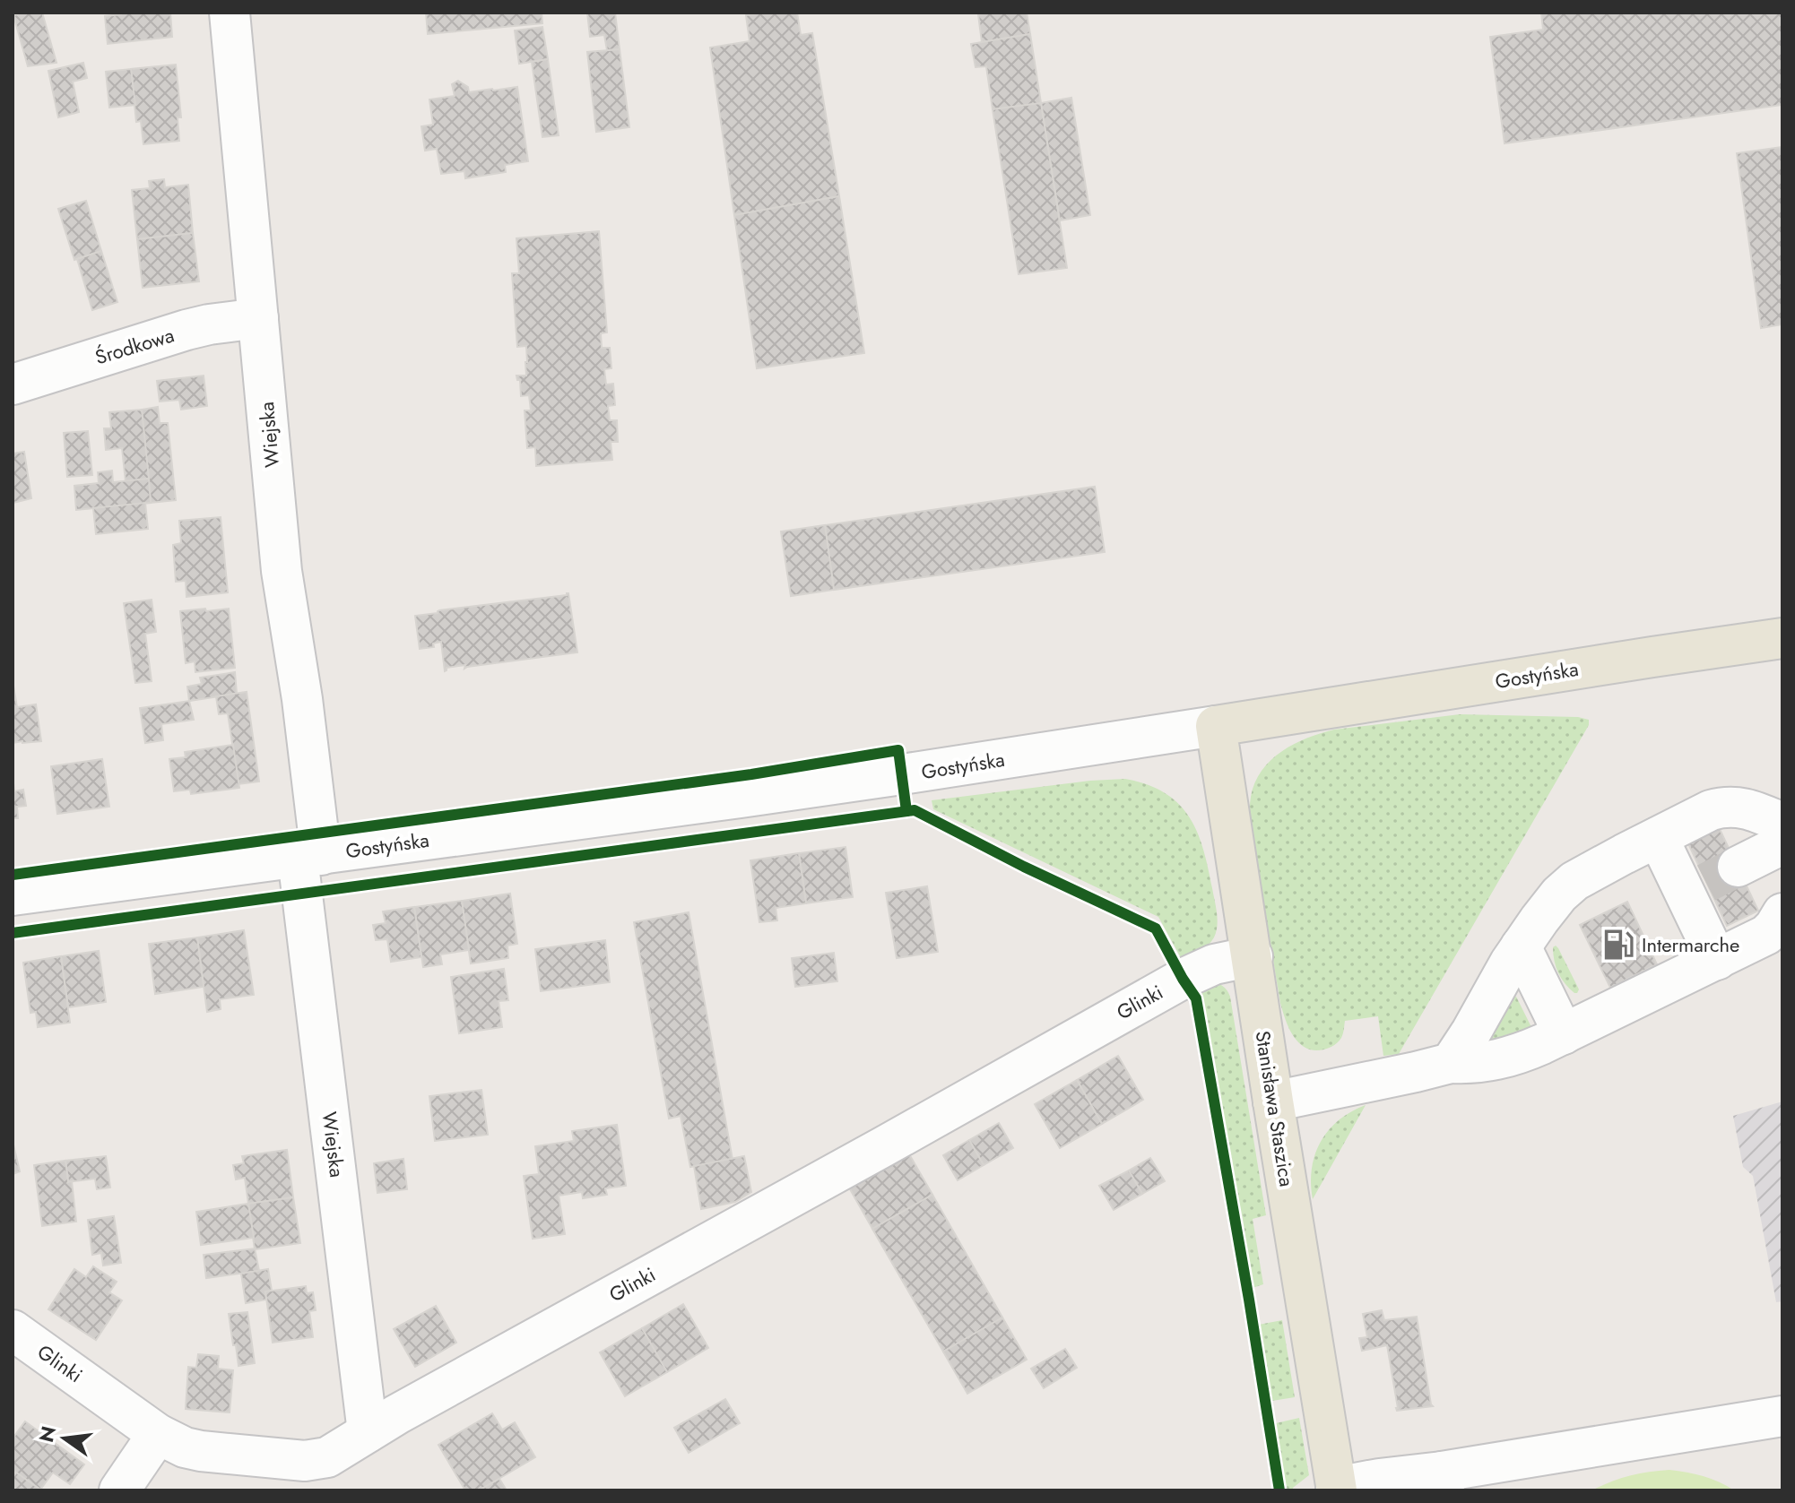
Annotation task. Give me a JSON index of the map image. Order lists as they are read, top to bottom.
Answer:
{
  "streets": {
    "main road": ["Gostyńska", "Stanisława Staszica"],
    "street": ["Środkowa", "Wiejska", "Glinki"]
  },
  "crossings": [
    ["Środkowa", "Wiejska"],
    ["Wiejska", "Gostyńska"],
    ["Wiejska", "Glinki"],
    ["Gostyńska", "Stanisława Staszica"],
    ["Glinki", "Stanisława Staszica"]
  ],
  "places": {
    "fuel station": ["Intermarche"]
  },
  "north": "left"
}
